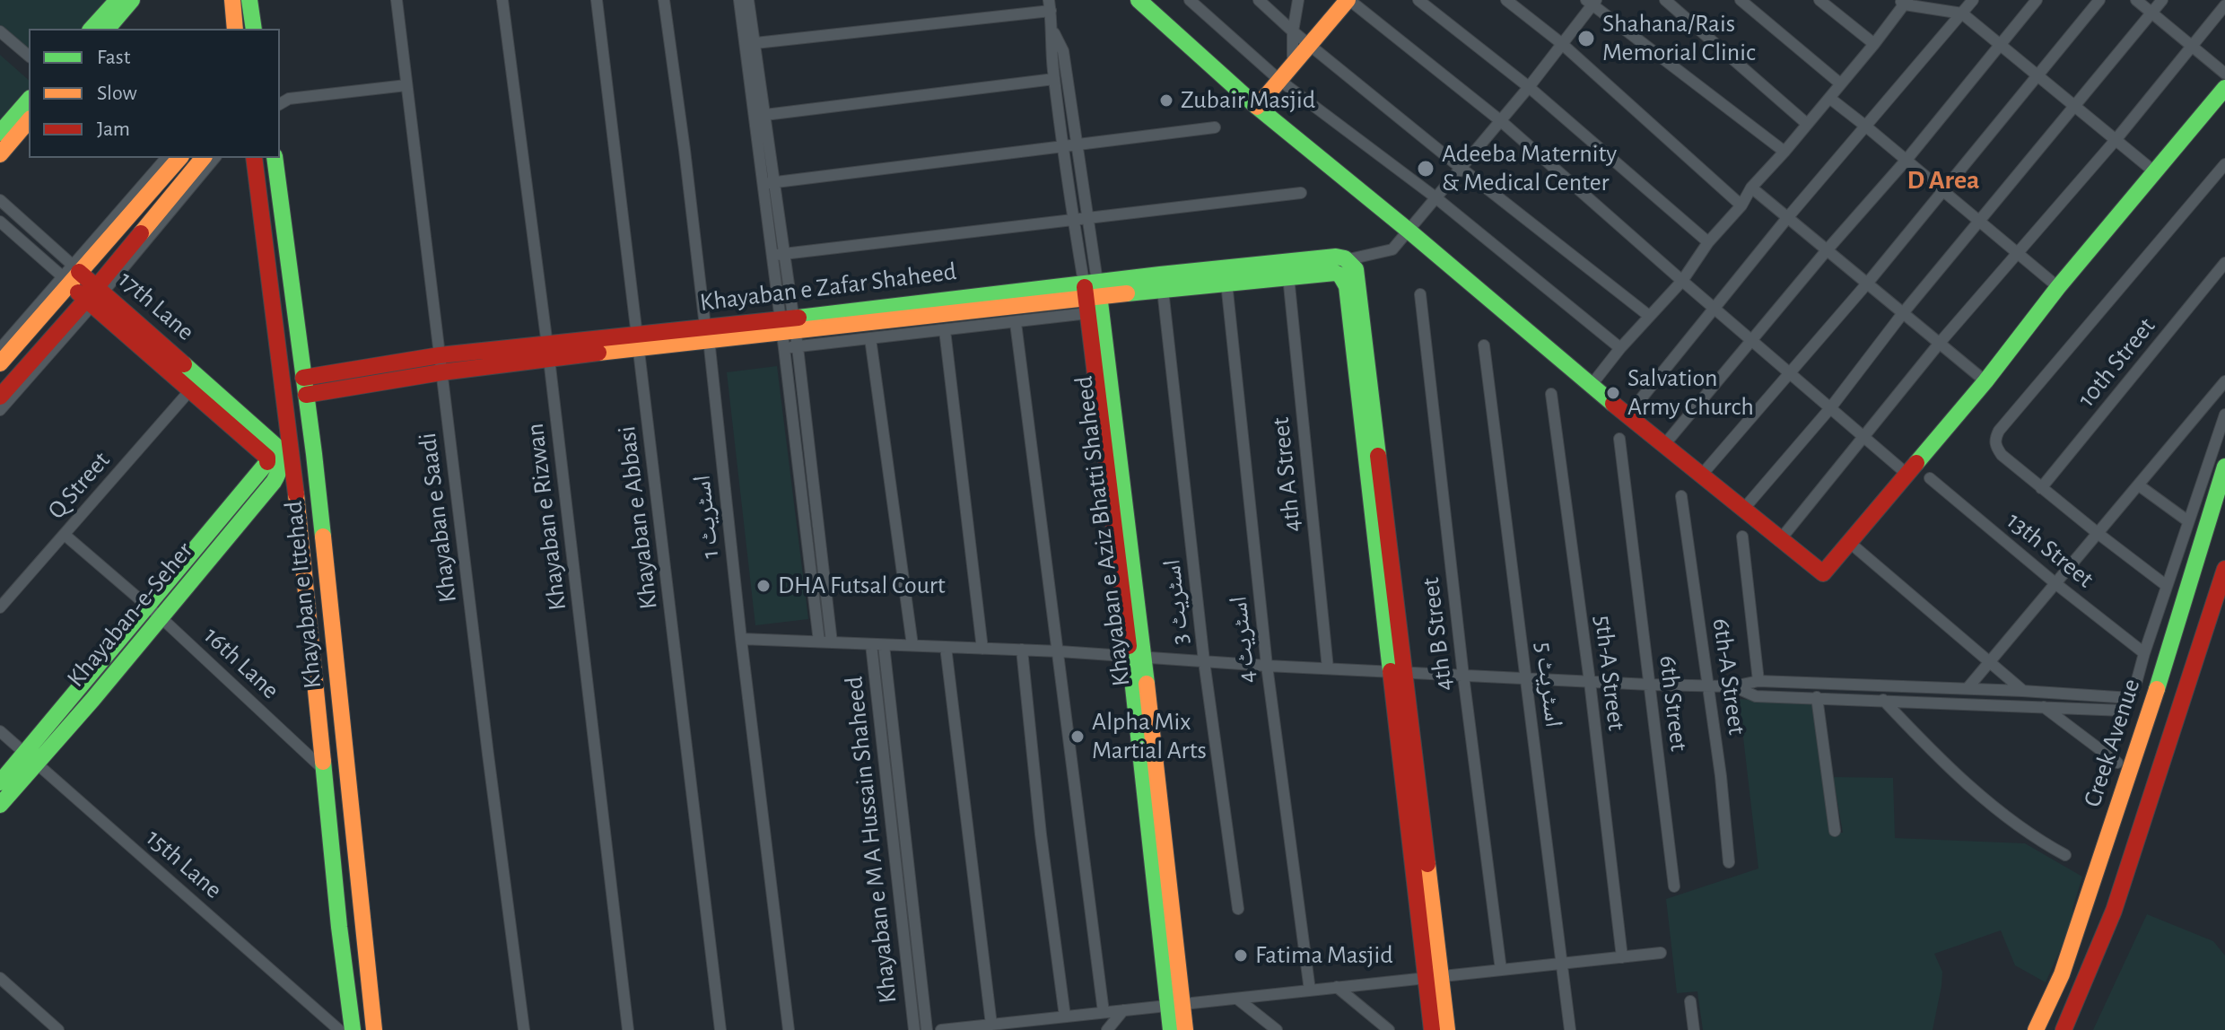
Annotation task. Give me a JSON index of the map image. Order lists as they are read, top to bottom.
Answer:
{
  "streets": {
    "street": [
      "Khayaban e Zafar Shaheed",
      "17th Lane",
      "10th Street",
      "4th A Street",
      "Q Street",
      "Khayaban e Rizwan",
      "اسٹریٹ 1",
      "Khayaban e Saadi",
      "Khayaban e Abbasi",
      "Khayaban e Aziz Bhatti Shaheed",
      "13th Street",
      "Khayaban e Ittehad",
      "اسٹریٹ 3",
      "Khayaban-e-Seher",
      "4th B Street",
      "اسٹریٹ 4",
      "16th Lane",
      "5th-A Street",
      "6th-A Street",
      "اسٹریٹ 5",
      "6th Street",
      "Creek Avenue",
      "Khayaban e M A Hussain Shaheed",
      "15th Lane"
    ]
  },
  "crossings": [
    ["Khayaban e Zafar Shaheed", "Khayaban e Rizwan"],
    ["Khayaban e Zafar Shaheed", "اسٹریٹ 1"],
    ["Khayaban e Zafar Shaheed", "Khayaban e Saadi"],
    ["Khayaban e Zafar Shaheed", "Khayaban e Abbasi"],
    ["Khayaban e Zafar Shaheed", "Khayaban e Aziz Bhatti Shaheed"],
    ["Khayaban e Zafar Shaheed", "Khayaban e Ittehad"],
    ["17th Lane", "Q Street"],
    ["17th Lane", "Khayaban e Ittehad"],
    ["17th Lane", "Khayaban-e-Seher"],
    ["Q Street", "16th Lane"],
    ["Khayaban e Ittehad", "Khayaban-e-Seher"],
    ["Khayaban e Ittehad", "16th Lane"],
    ["Khayaban-e-Seher", "16th Lane"],
    ["Khayaban-e-Seher", "15th Lane"]
  ],
  "districts": ["D Area"],
  "places": [
    "Shahana/Rais Memorial Clinic",
    "Zubair Masjid",
    "Adeeba Maternity & Medical Center",
    "Salvation Army Church",
    "DHA Futsal Court",
    "Alpha Mix Martial Arts",
    "Fatima Masjid"
  ],
  "legend": ["Fast", "Slow", "Jam"]
}
